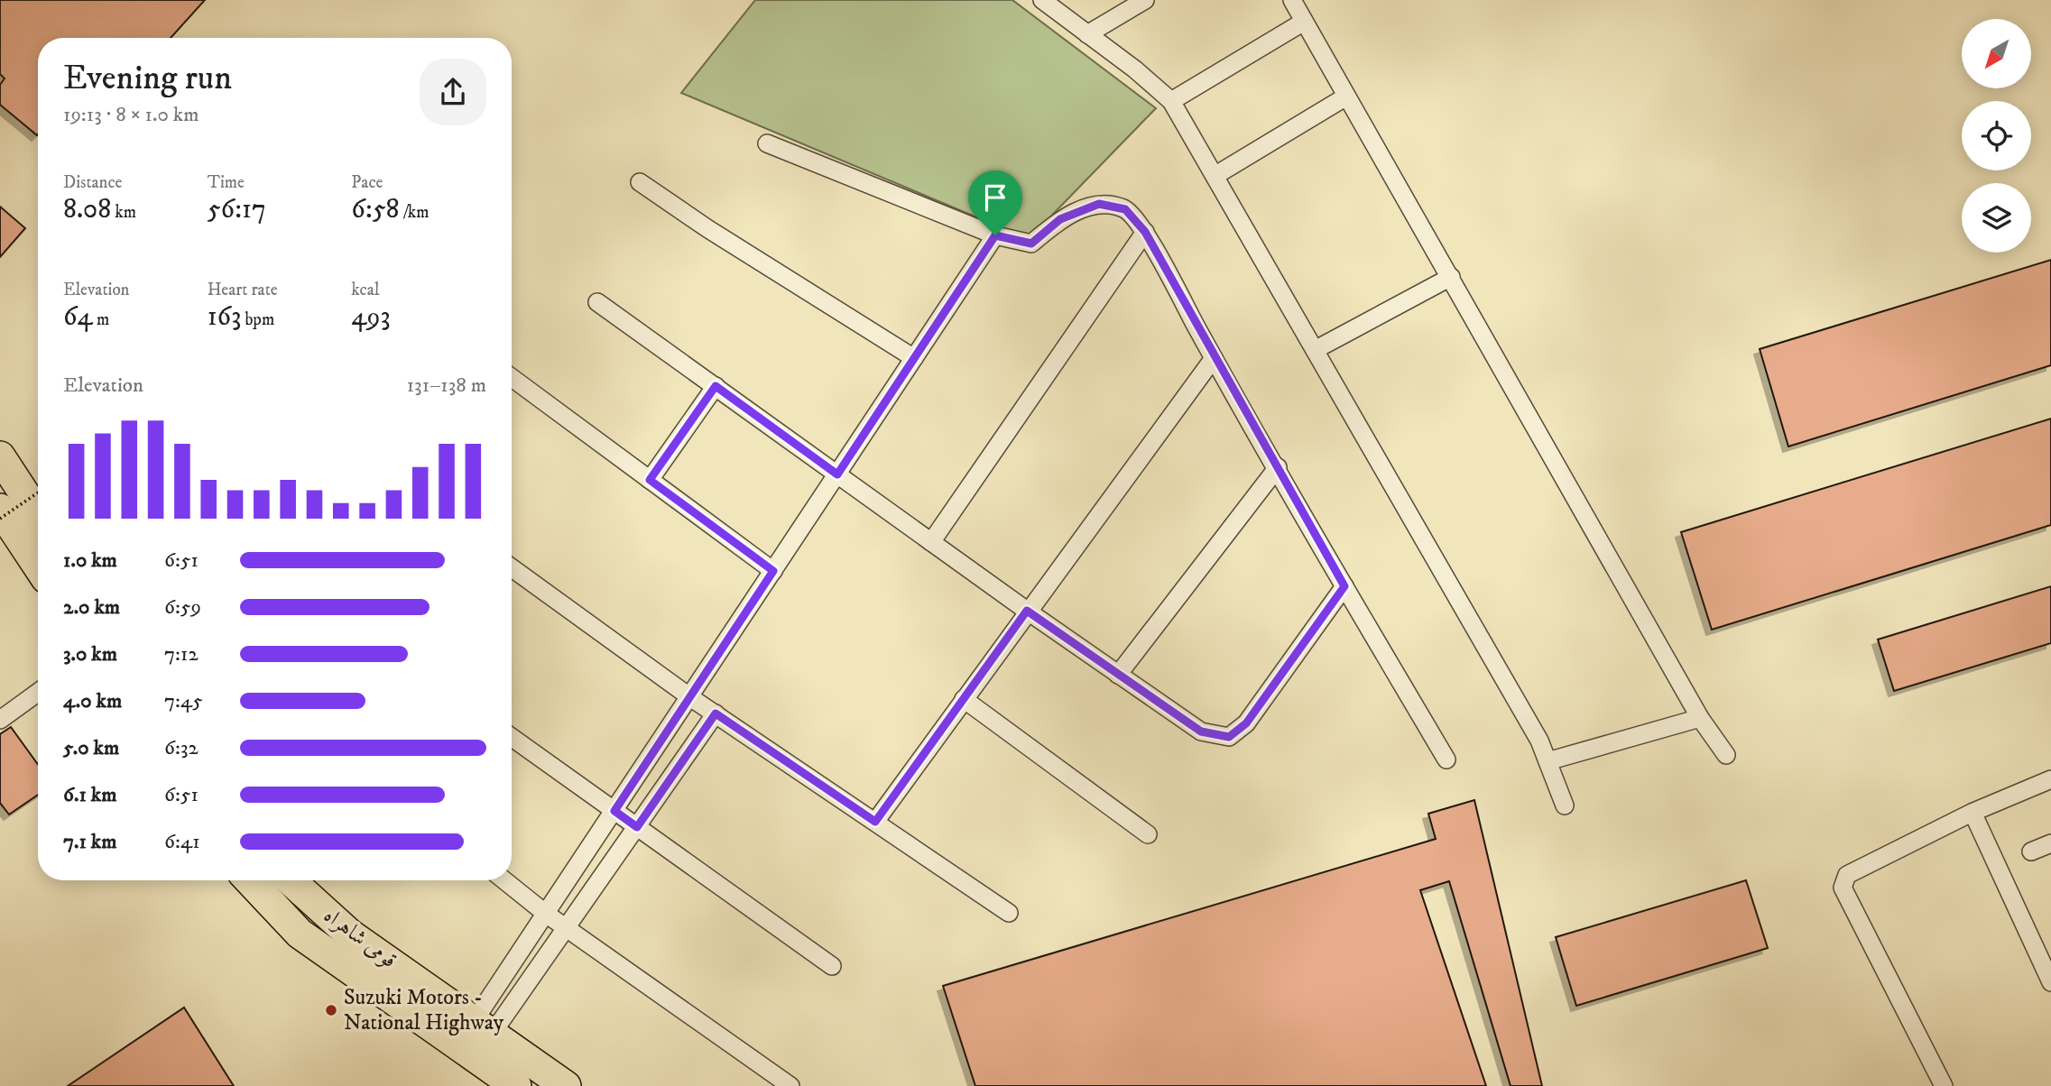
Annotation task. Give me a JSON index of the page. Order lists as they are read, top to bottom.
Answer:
{
  "streets": {
    "highway": ["قومی شاہراہ"]
  },
  "places": ["Suzuki Motors - National Highway"],
  "north": "bottom left",
  "page": {
    "heading": ["Evening run", "19:13 · 8 × 1.0 km"],
    "stats": [
      ["Distance", "8.08 km"],
      ["Time", "56:17"],
      ["Pace", "6:58 /km"],
      ["Elevation", "64 m"],
      ["Heart rate", "163 bpm"],
      ["kcal", "493"]
    ],
    "chart": ["Elevation", "131–138 m"],
    "list": [
      {
        "name": "1.0 km",
        "note": "6:51"
      },
      {
        "name": "2.0 km",
        "note": "6:59"
      },
      {
        "name": "3.0 km",
        "note": "7:12"
      },
      {
        "name": "4.0 km",
        "note": "7:45"
      },
      {
        "name": "5.0 km",
        "note": "6:32"
      },
      {
        "name": "6.1 km",
        "note": "6:51"
      },
      {
        "name": "7.1 km",
        "note": "6:41"
      }
    ]
  }
}
